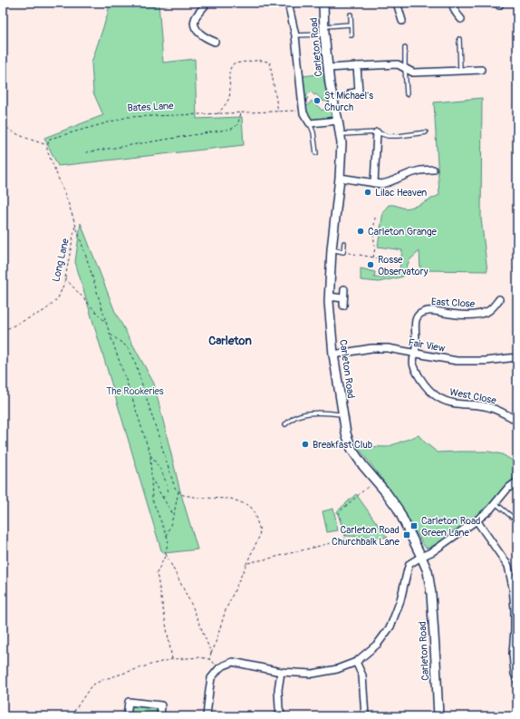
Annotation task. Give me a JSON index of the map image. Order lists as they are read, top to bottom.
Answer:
{
  "streets": {
    "street": [
      "Carleton Road",
      "East Close",
      "Fair View",
      "West Close"
    ],
    "path": ["Bates Lane", "Long Lane"]
  },
  "crossings": [
    ["Carleton Road", "Fair View"],
    ["East Close", "Fair View"],
    ["East Close", "West Close"],
    ["Fair View", "West Close"]
  ],
  "districts": ["Carleton"],
  "parks": ["The Rookeries"],
  "places": {
    "other": [
      "St Michael's Church",
      "Lilac Heaven",
      "Carleton Grange",
      "Rosse Observatory",
      "Breakfast Club"
    ],
    "transit": ["Carleton Road Green Lane", "Carleton Road Churchbalk Lane"]
  }
}
